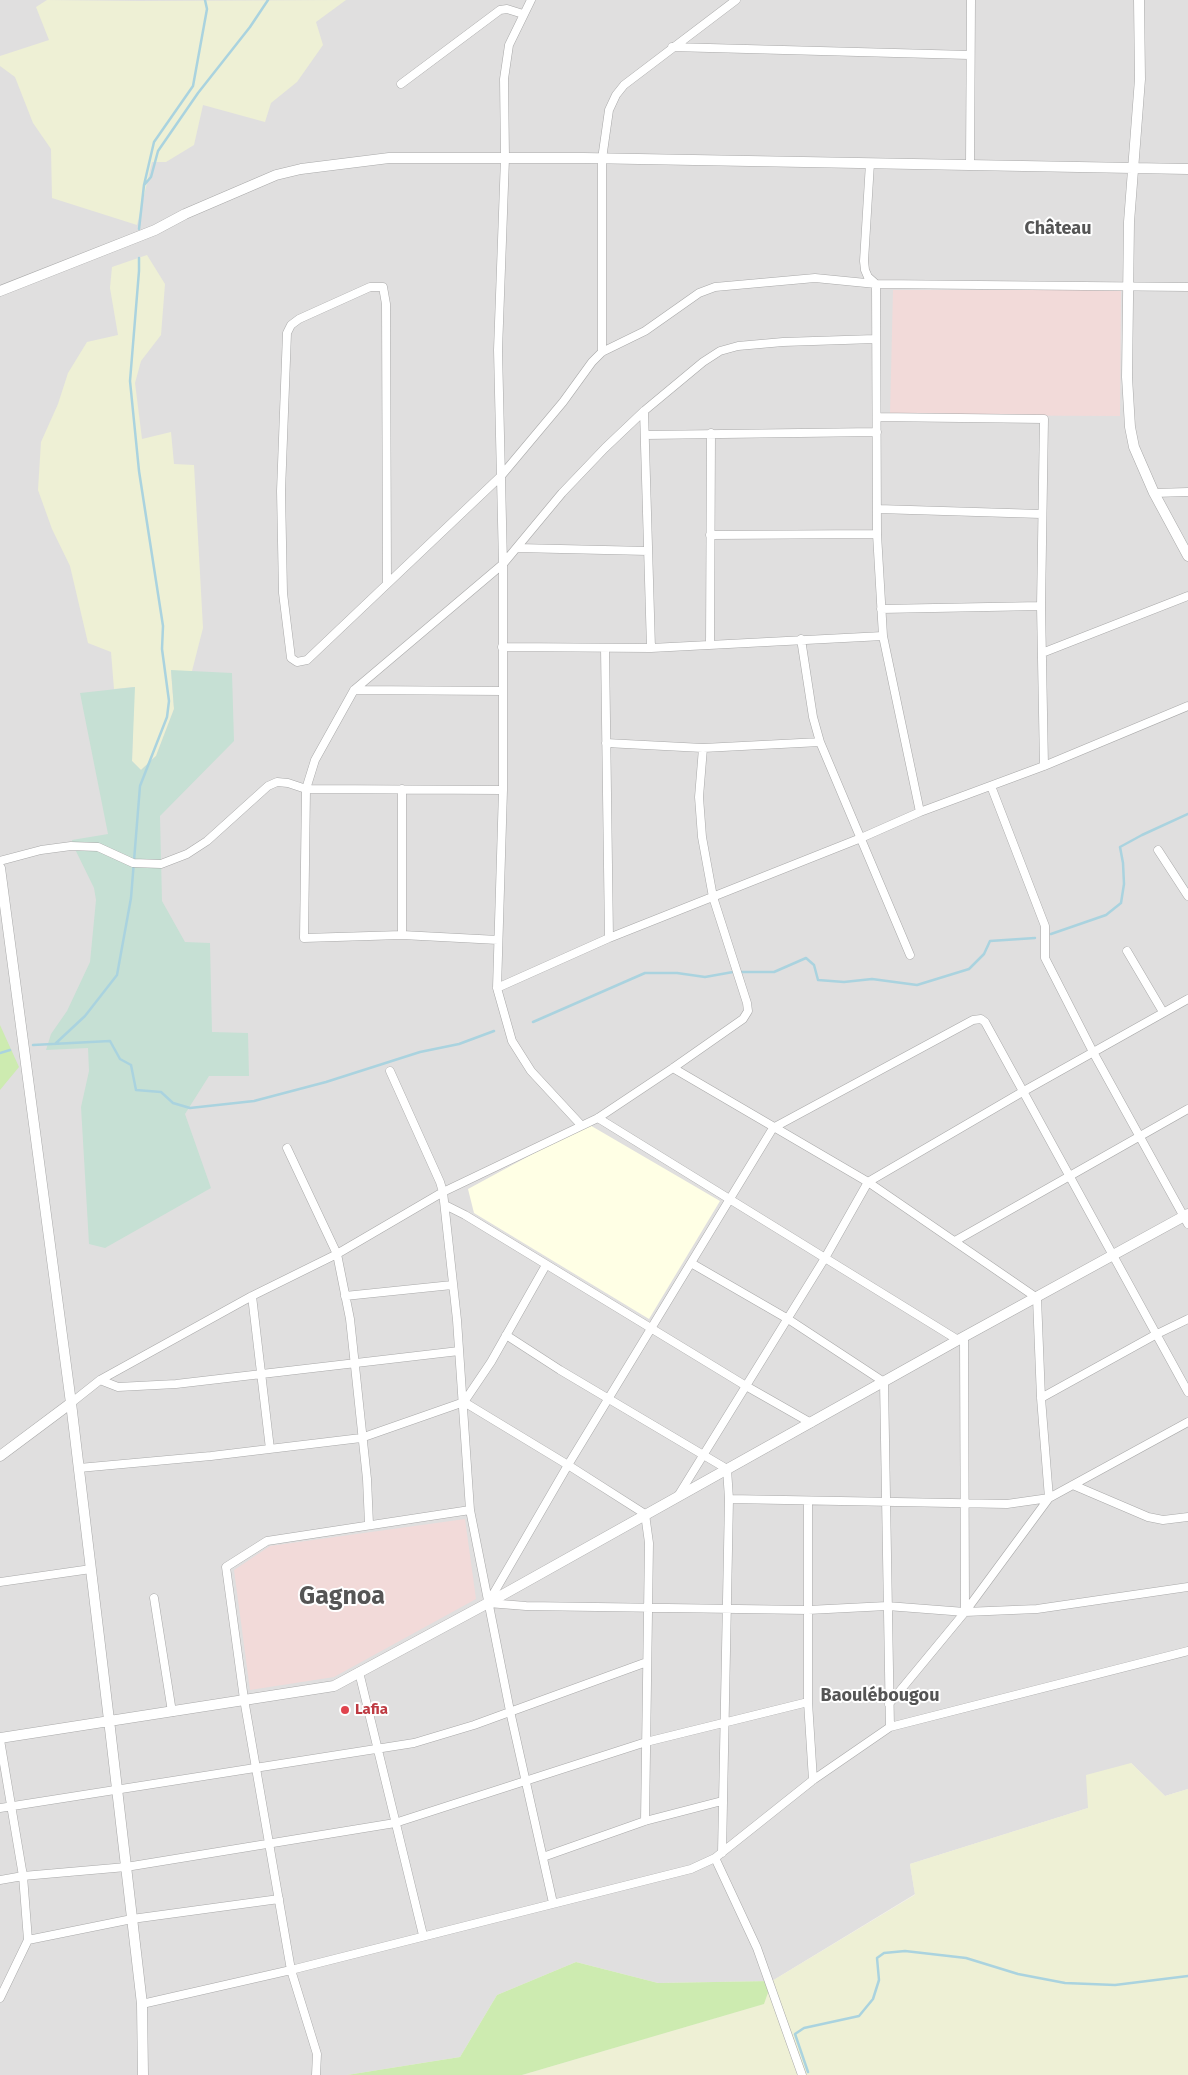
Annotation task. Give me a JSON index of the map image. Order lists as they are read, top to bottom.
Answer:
{
  "districts": ["Château", "Gagnoa", "Baoulébougou"],
  "places": ["Lafia"]
}
